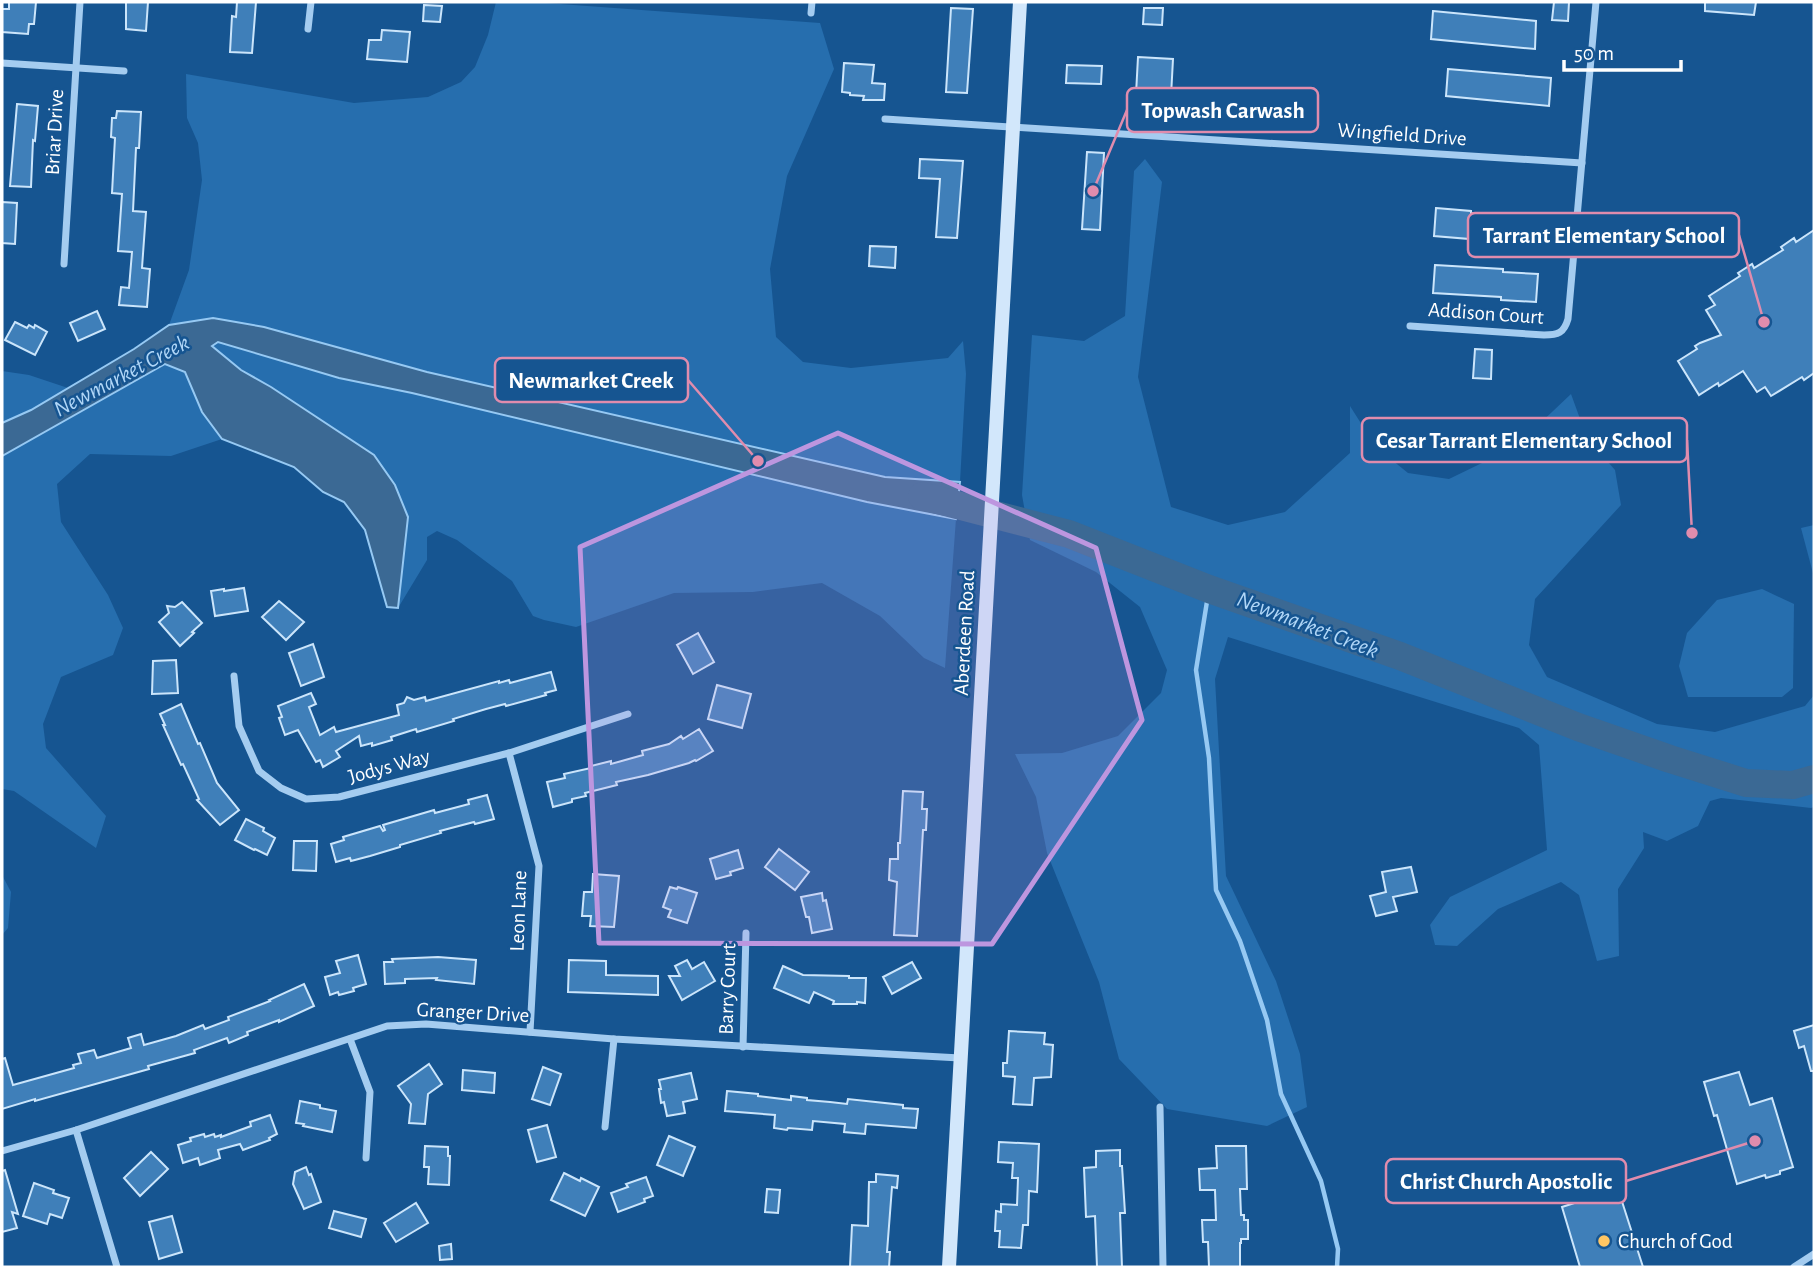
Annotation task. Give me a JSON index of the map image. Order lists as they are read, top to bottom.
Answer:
{
  "streets": {
    "main road": ["Aberdeen Road"],
    "street": [
      "Briar Drive",
      "Wingfield Drive",
      "Addison Court",
      "Jodys Way",
      "Leon Lane",
      "Barry Court",
      "Granger Drive"
    ]
  },
  "crossings": [
    ["Wingfield Drive", "Addison Court"],
    ["Wingfield Drive", "Aberdeen Road"],
    ["Aberdeen Road", "Granger Drive"],
    ["Jodys Way", "Leon Lane"],
    ["Leon Lane", "Granger Drive"],
    ["Barry Court", "Granger Drive"]
  ],
  "water": ["Newmarket Creek"],
  "places": [
    "Topwash Carwash",
    "Tarrant Elementary School",
    "Newmarket Creek",
    "Cesar Tarrant Elementary School",
    "Christ Church Apostolic",
    "Church of God"
  ],
  "scale_bar": "50 m"
}
